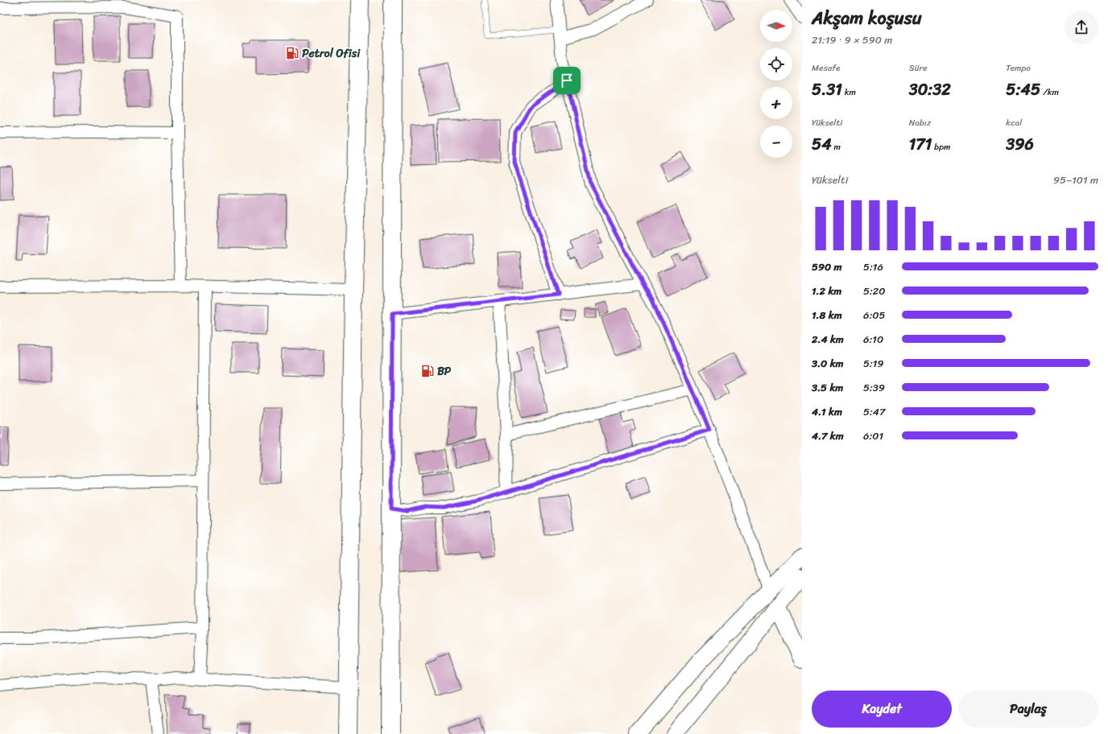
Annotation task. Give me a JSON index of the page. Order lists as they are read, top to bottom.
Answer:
{
  "places": {
    "fuel station": ["Petrol Ofisi", "BP"]
  },
  "north": "right",
  "page": {
    "heading": ["Akşam koşusu", "21:19 · 9 × 590 m"],
    "map_buttons": ["+", "−"],
    "stats": [
      ["Mesafe", "5.31 km"],
      ["Süre", "30:32"],
      ["Tempo", "5:45 /km"],
      ["Yükselti", "54 m"],
      ["Nabız", "171 bpm"],
      ["kcal", "396"]
    ],
    "chart": ["Yükselti", "95–101 m"],
    "list": [
      {
        "name": "590 m",
        "note": "5:16"
      },
      {
        "name": "1.2 km",
        "note": "5:20"
      },
      {
        "name": "1.8 km",
        "note": "6:05"
      },
      {
        "name": "2.4 km",
        "note": "6:10"
      },
      {
        "name": "3.0 km",
        "note": "5:19"
      },
      {
        "name": "3.5 km",
        "note": "5:39"
      },
      {
        "name": "4.1 km",
        "note": "5:47"
      },
      {
        "name": "4.7 km",
        "note": "6:01"
      }
    ],
    "buttons": ["Kaydet", "Paylaş"]
  }
}
